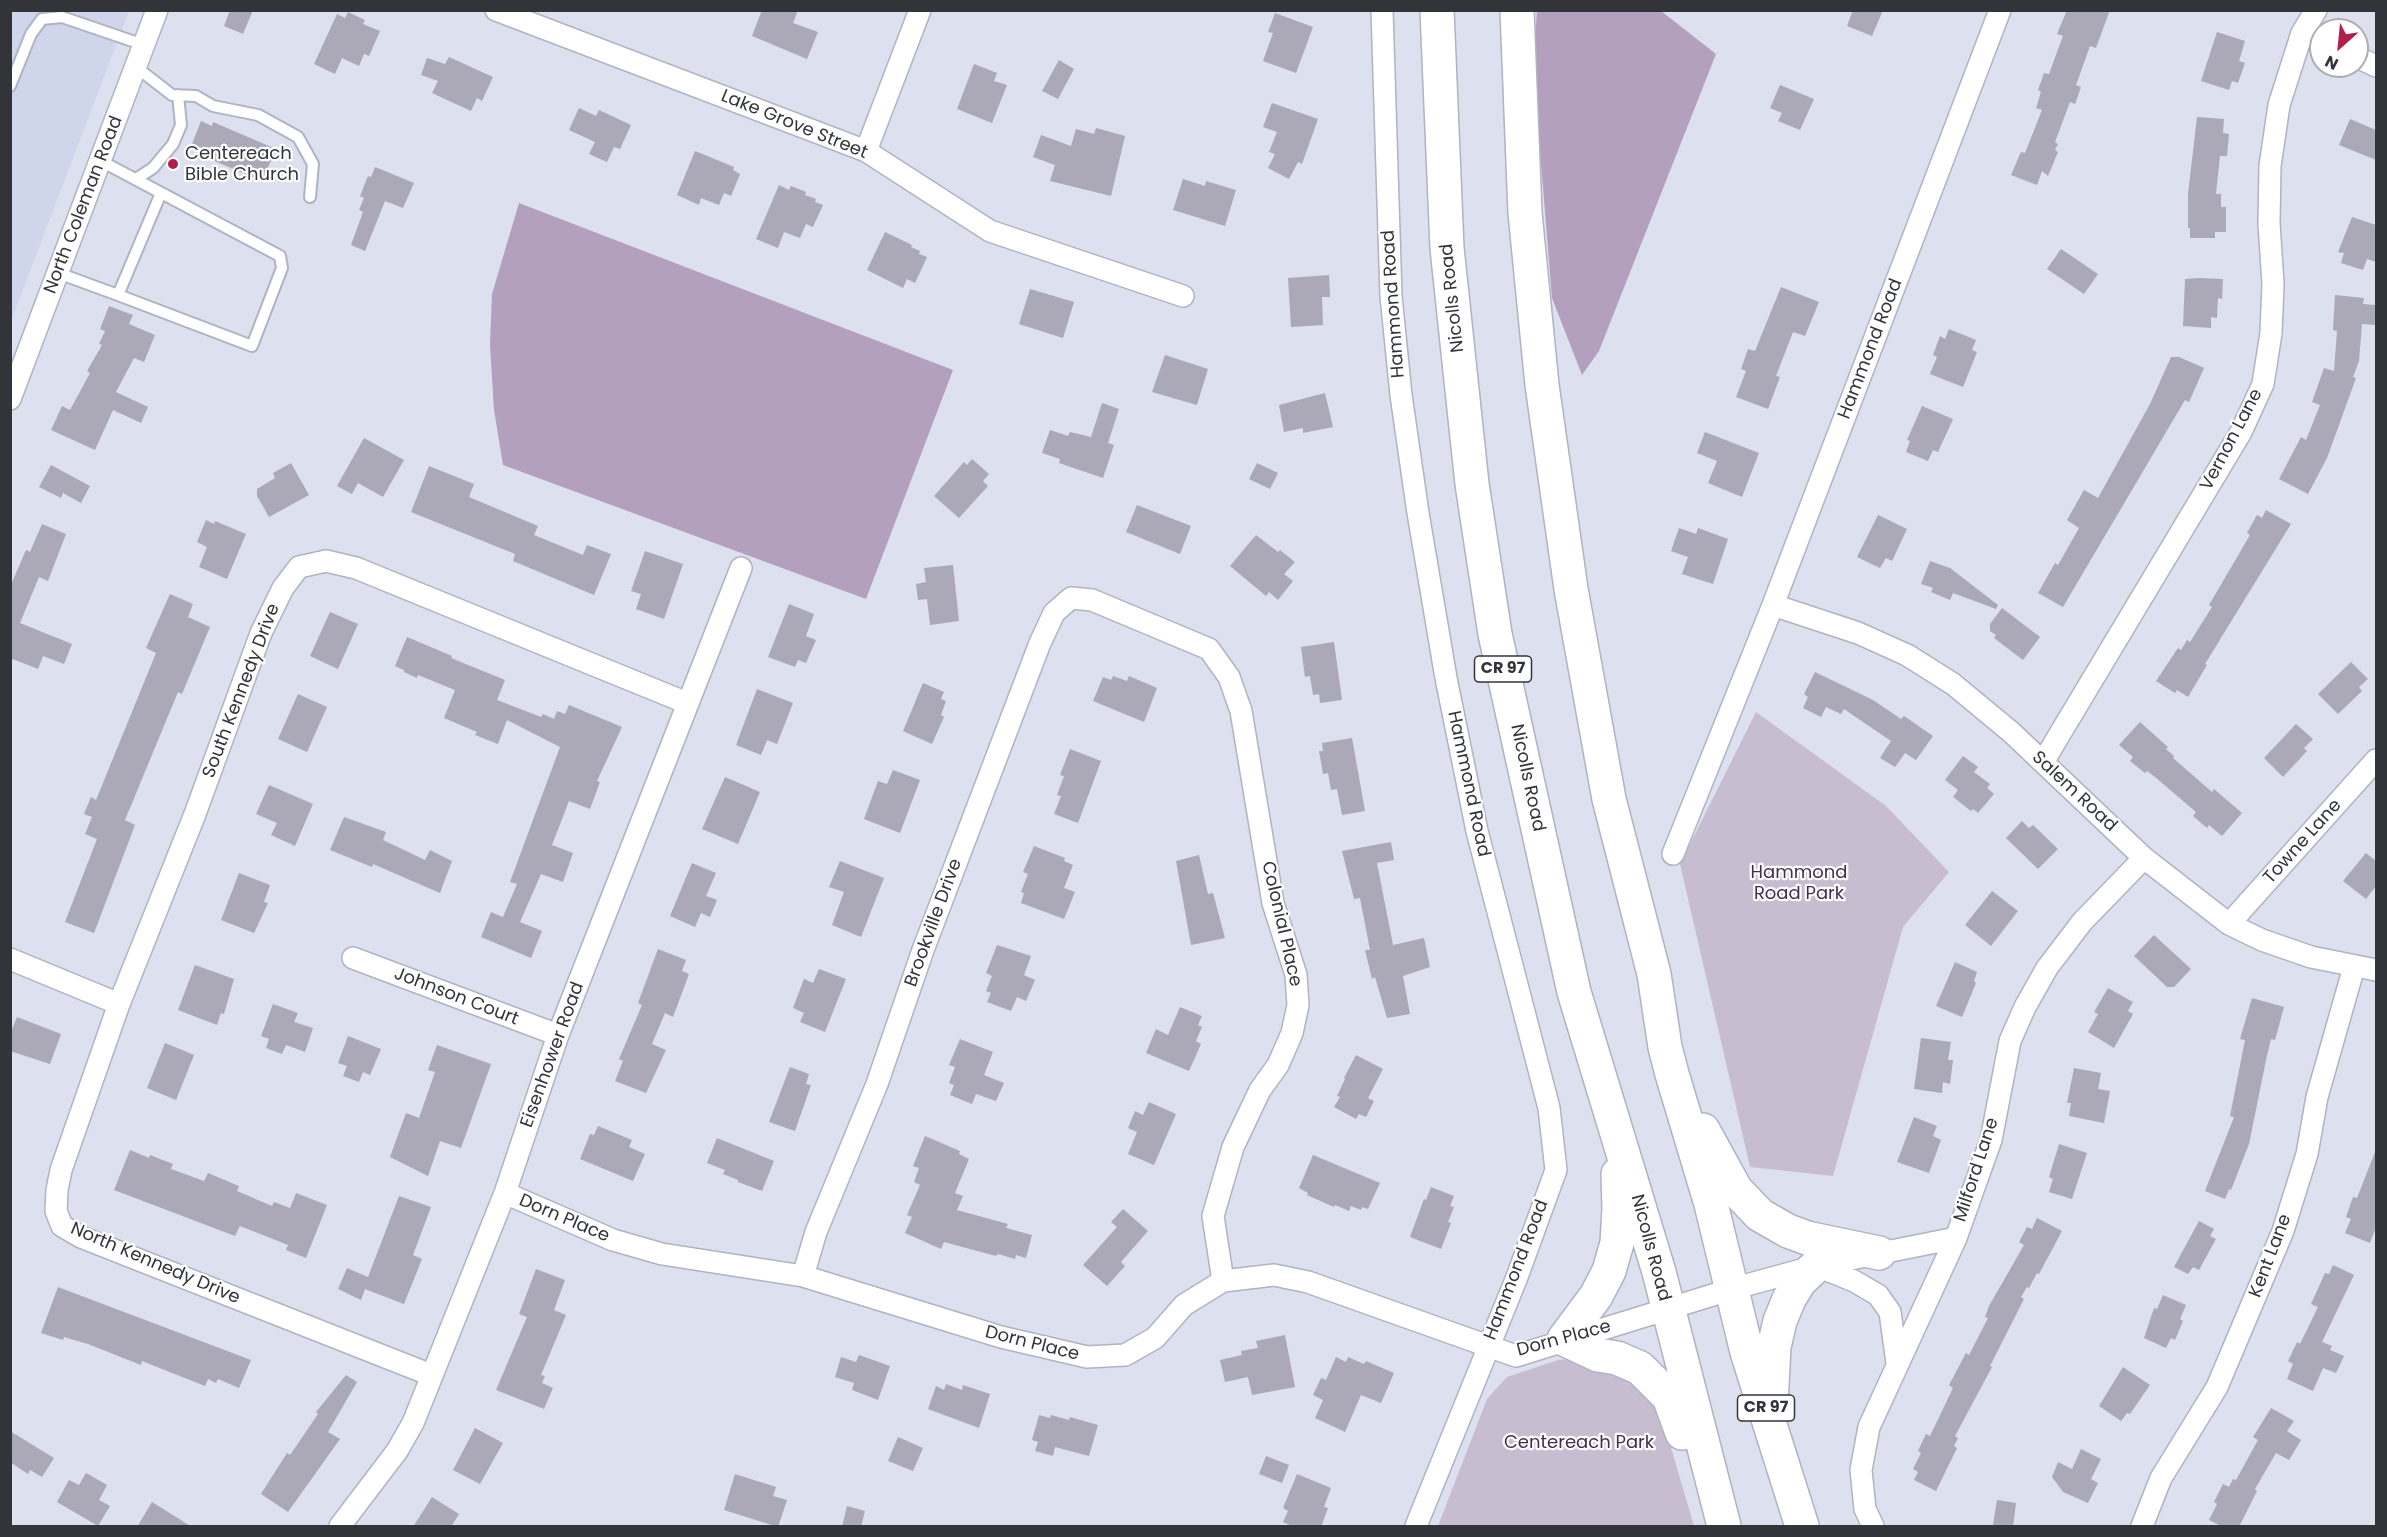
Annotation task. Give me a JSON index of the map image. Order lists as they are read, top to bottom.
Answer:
{
  "streets": {
    "highway": ["Nicolls Road", "CR 97"],
    "street": [
      "Lake Grove Street",
      "North Coleman Road",
      "Hammond Road",
      "Vernon Lane",
      "South Kennedy Drive",
      "Salem Road",
      "Towne Lane",
      "Brookville Drive",
      "Colonial Place",
      "Johnson Court",
      "Eisenhower Road",
      "Milford Lane",
      "Dorn Place",
      "Kent Lane",
      "North Kennedy Drive"
    ]
  },
  "crossings": [
    ["Nicolls Road", "Dorn Place"],
    ["Hammond Road", "Salem Road"],
    ["Hammond Road", "Dorn Place"],
    ["Vernon Lane", "Salem Road"],
    ["CR 97", "Dorn Place"],
    ["South Kennedy Drive", "Eisenhower Road"],
    ["South Kennedy Drive", "North Kennedy Drive"],
    ["Salem Road", "Towne Lane"],
    ["Salem Road", "Milford Lane"],
    ["Salem Road", "Kent Lane"],
    ["Brookville Drive", "Colonial Place"],
    ["Brookville Drive", "Dorn Place"],
    ["Colonial Place", "Dorn Place"],
    ["Johnson Court", "Eisenhower Road"],
    ["Eisenhower Road", "Dorn Place"],
    ["Eisenhower Road", "North Kennedy Drive"],
    ["Milford Lane", "Dorn Place"]
  ],
  "parks": ["Hammond Road Park", "Centereach Park"],
  "places": ["Centereach Bible Church"],
  "north": "bottom left"
}
